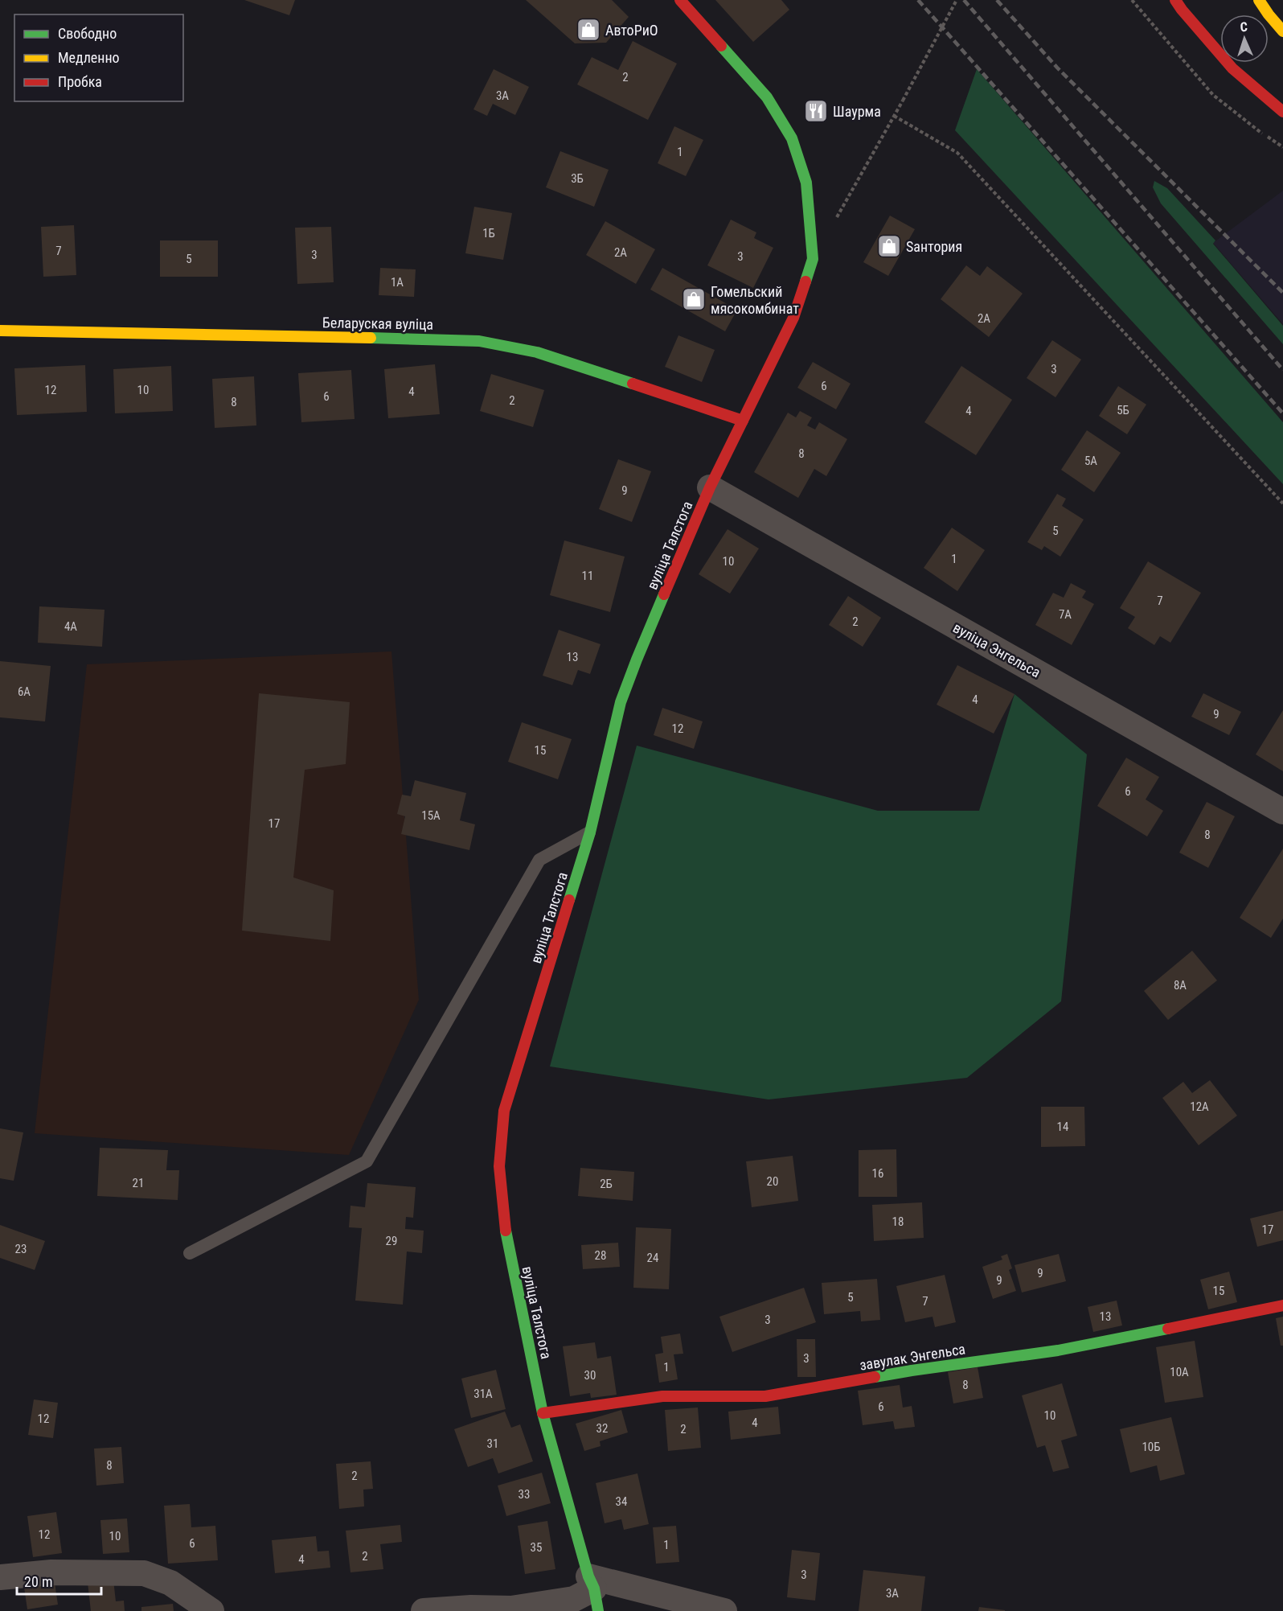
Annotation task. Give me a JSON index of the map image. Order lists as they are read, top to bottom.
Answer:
{
  "streets": {
    "street": [
      "Беларуская вуліца",
      "вуліца Талстога",
      "вуліца Энгельса",
      "завулак Энгельса"
    ]
  },
  "crossings": [
    ["Беларуская вуліца", "вуліца Талстога"],
    ["вуліца Талстога", "вуліца Энгельса"],
    ["вуліца Талстога", "завулак Энгельса"]
  ],
  "places": {
    "shop": ["АвтоРиО", "Sантория", "Гомельский мясокомбинат"],
    "restaurant": ["Шаурма"]
  },
  "house_numbers": [
    "2",
    "3А",
    "1",
    "3Б",
    "1Б",
    "7",
    "2А",
    "3",
    "3",
    "5",
    "1А",
    "2А",
    "3",
    "6",
    "12",
    "10",
    "4",
    "6",
    "2",
    "8",
    "5Б",
    "4",
    "8",
    "5А",
    "9",
    "5",
    "1",
    "10",
    "11",
    "7",
    "7А",
    "2",
    "4А",
    "13",
    "6А",
    "4",
    "9",
    "12",
    "15",
    "6",
    "15А",
    "17",
    "8",
    "8А",
    "12А",
    "14",
    "16",
    "20",
    "21",
    "2Б",
    "18",
    "17",
    "29",
    "23",
    "28",
    "24",
    "9",
    "9",
    "15",
    "5",
    "7",
    "13",
    "3",
    "3",
    "1",
    "10А",
    "30",
    "8",
    "31А",
    "6",
    "10",
    "12",
    "4",
    "32",
    "2",
    "31",
    "10Б",
    "8",
    "2",
    "33",
    "34",
    "12",
    "10",
    "6",
    "1",
    "35",
    "2",
    "4",
    "3",
    "3А"
  ],
  "legend": ["Свободно", "Медленно", "Пробка"],
  "scale_bar": "20 m",
  "north": "top"
}
